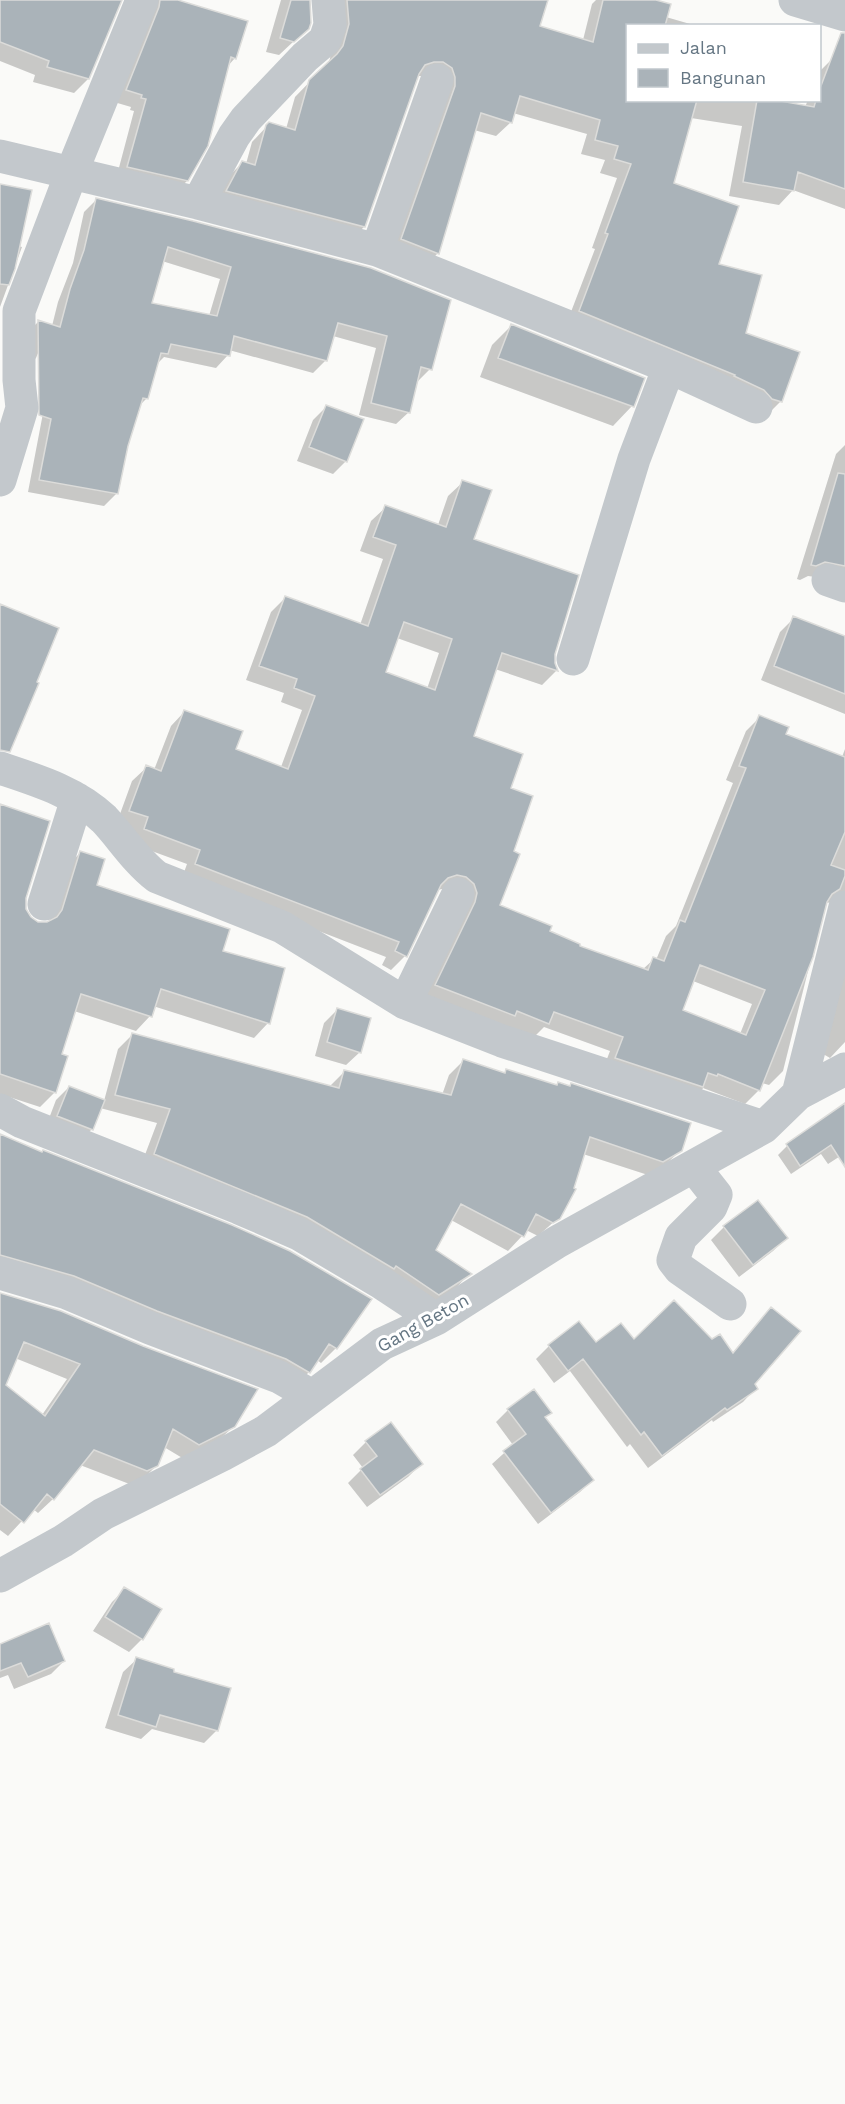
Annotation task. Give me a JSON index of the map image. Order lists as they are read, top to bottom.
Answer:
{
  "streets": {
    "street": ["Gang Beton"]
  },
  "legend": ["Jalan", "Bangunan"]
}
